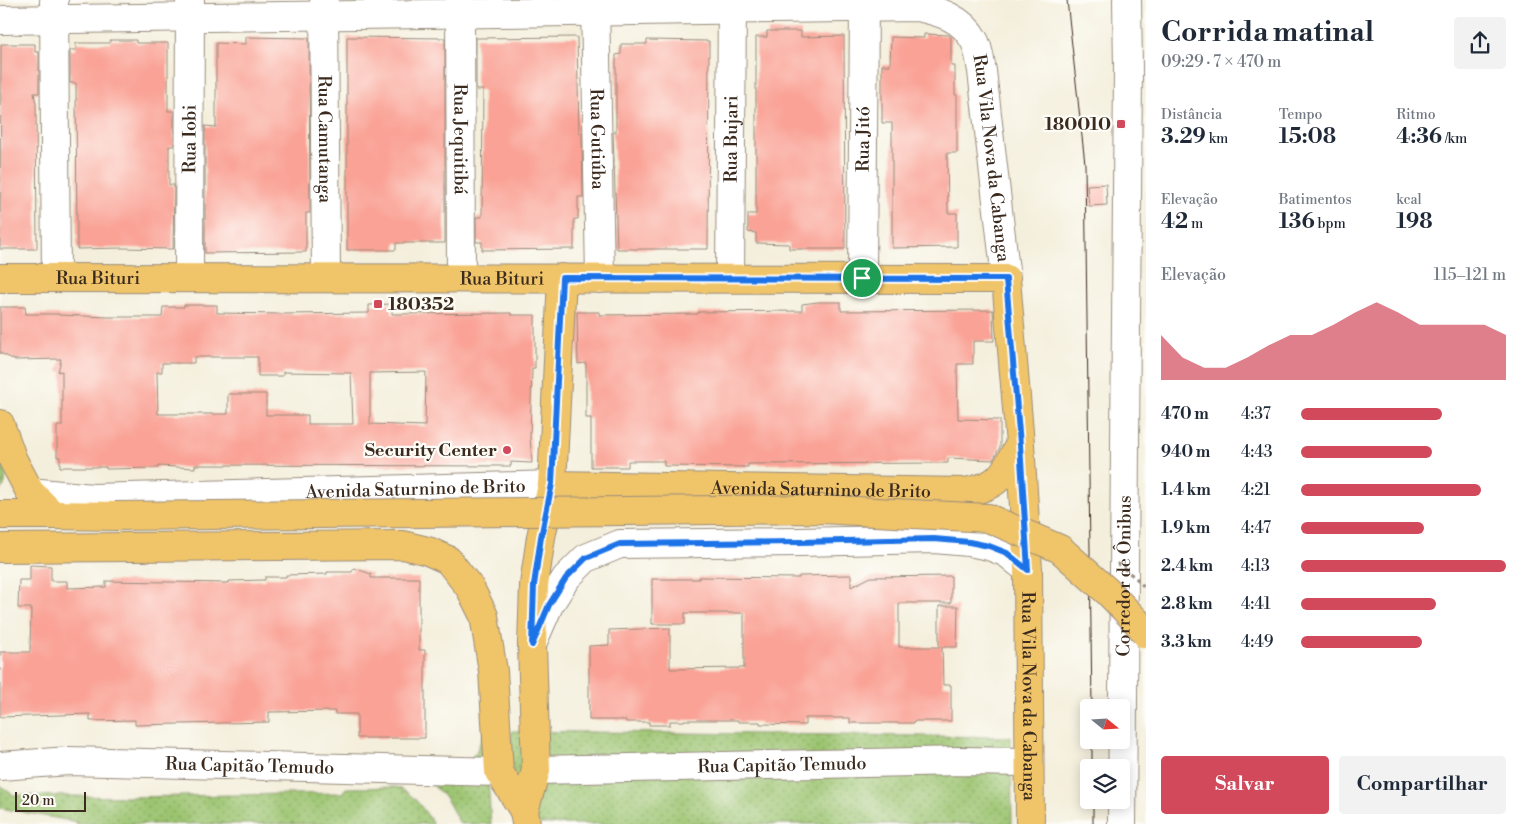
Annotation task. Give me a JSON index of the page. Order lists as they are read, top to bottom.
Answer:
{
  "streets": {
    "main road": ["Rua Vila Nova da Cabanga", "Rua Bituri", "Avenida Saturnino de Brito"],
    "street": [
      "Rua Iobi",
      "Rua Camutanga",
      "Rua Jequitibá",
      "Rua Gutiúba",
      "Rua Bujari",
      "Rua Jitó",
      "Corredor de Ônibus",
      "Rua Capitão Temudo"
    ]
  },
  "crossings": [
    ["Rua Iobi", "Rua Vila Nova da Cabanga"],
    ["Rua Iobi", "Rua Bituri"],
    ["Rua Camutanga", "Rua Vila Nova da Cabanga"],
    ["Rua Camutanga", "Rua Bituri"],
    ["Rua Jequitibá", "Rua Vila Nova da Cabanga"],
    ["Rua Jequitibá", "Rua Bituri"],
    ["Rua Gutiúba", "Rua Vila Nova da Cabanga"],
    ["Rua Gutiúba", "Rua Bituri"],
    ["Rua Bujari", "Rua Vila Nova da Cabanga"],
    ["Rua Bujari", "Rua Bituri"],
    ["Rua Jitó", "Rua Vila Nova da Cabanga"],
    ["Rua Jitó", "Rua Bituri"],
    ["Rua Vila Nova da Cabanga", "Rua Bituri"],
    ["Rua Vila Nova da Cabanga", "Avenida Saturnino de Brito"],
    ["Rua Vila Nova da Cabanga", "Rua Capitão Temudo"]
  ],
  "places": {
    "transit": ["180010", "180352"],
    "other": ["Security Center"]
  },
  "scale_bar": "20 m",
  "north": "right",
  "page": {
    "heading": ["Corrida matinal", "09:29 · 7 × 470 m"],
    "stats": [
      ["Distância", "3.29 km"],
      ["Tempo", "15:08"],
      ["Ritmo", "4:36 /km"],
      ["Elevação", "42 m"],
      ["Batimentos", "136 bpm"],
      ["kcal", "198"]
    ],
    "chart": ["Elevação", "115–121 m"],
    "list": [
      {
        "name": "470 m",
        "note": "4:37"
      },
      {
        "name": "940 m",
        "note": "4:43"
      },
      {
        "name": "1.4 km",
        "note": "4:21"
      },
      {
        "name": "1.9 km",
        "note": "4:47"
      },
      {
        "name": "2.4 km",
        "note": "4:13"
      },
      {
        "name": "2.8 km",
        "note": "4:41"
      },
      {
        "name": "3.3 km",
        "note": "4:49"
      }
    ],
    "buttons": ["Salvar", "Compartilhar"],
    "scale": "20 m"
  }
}
